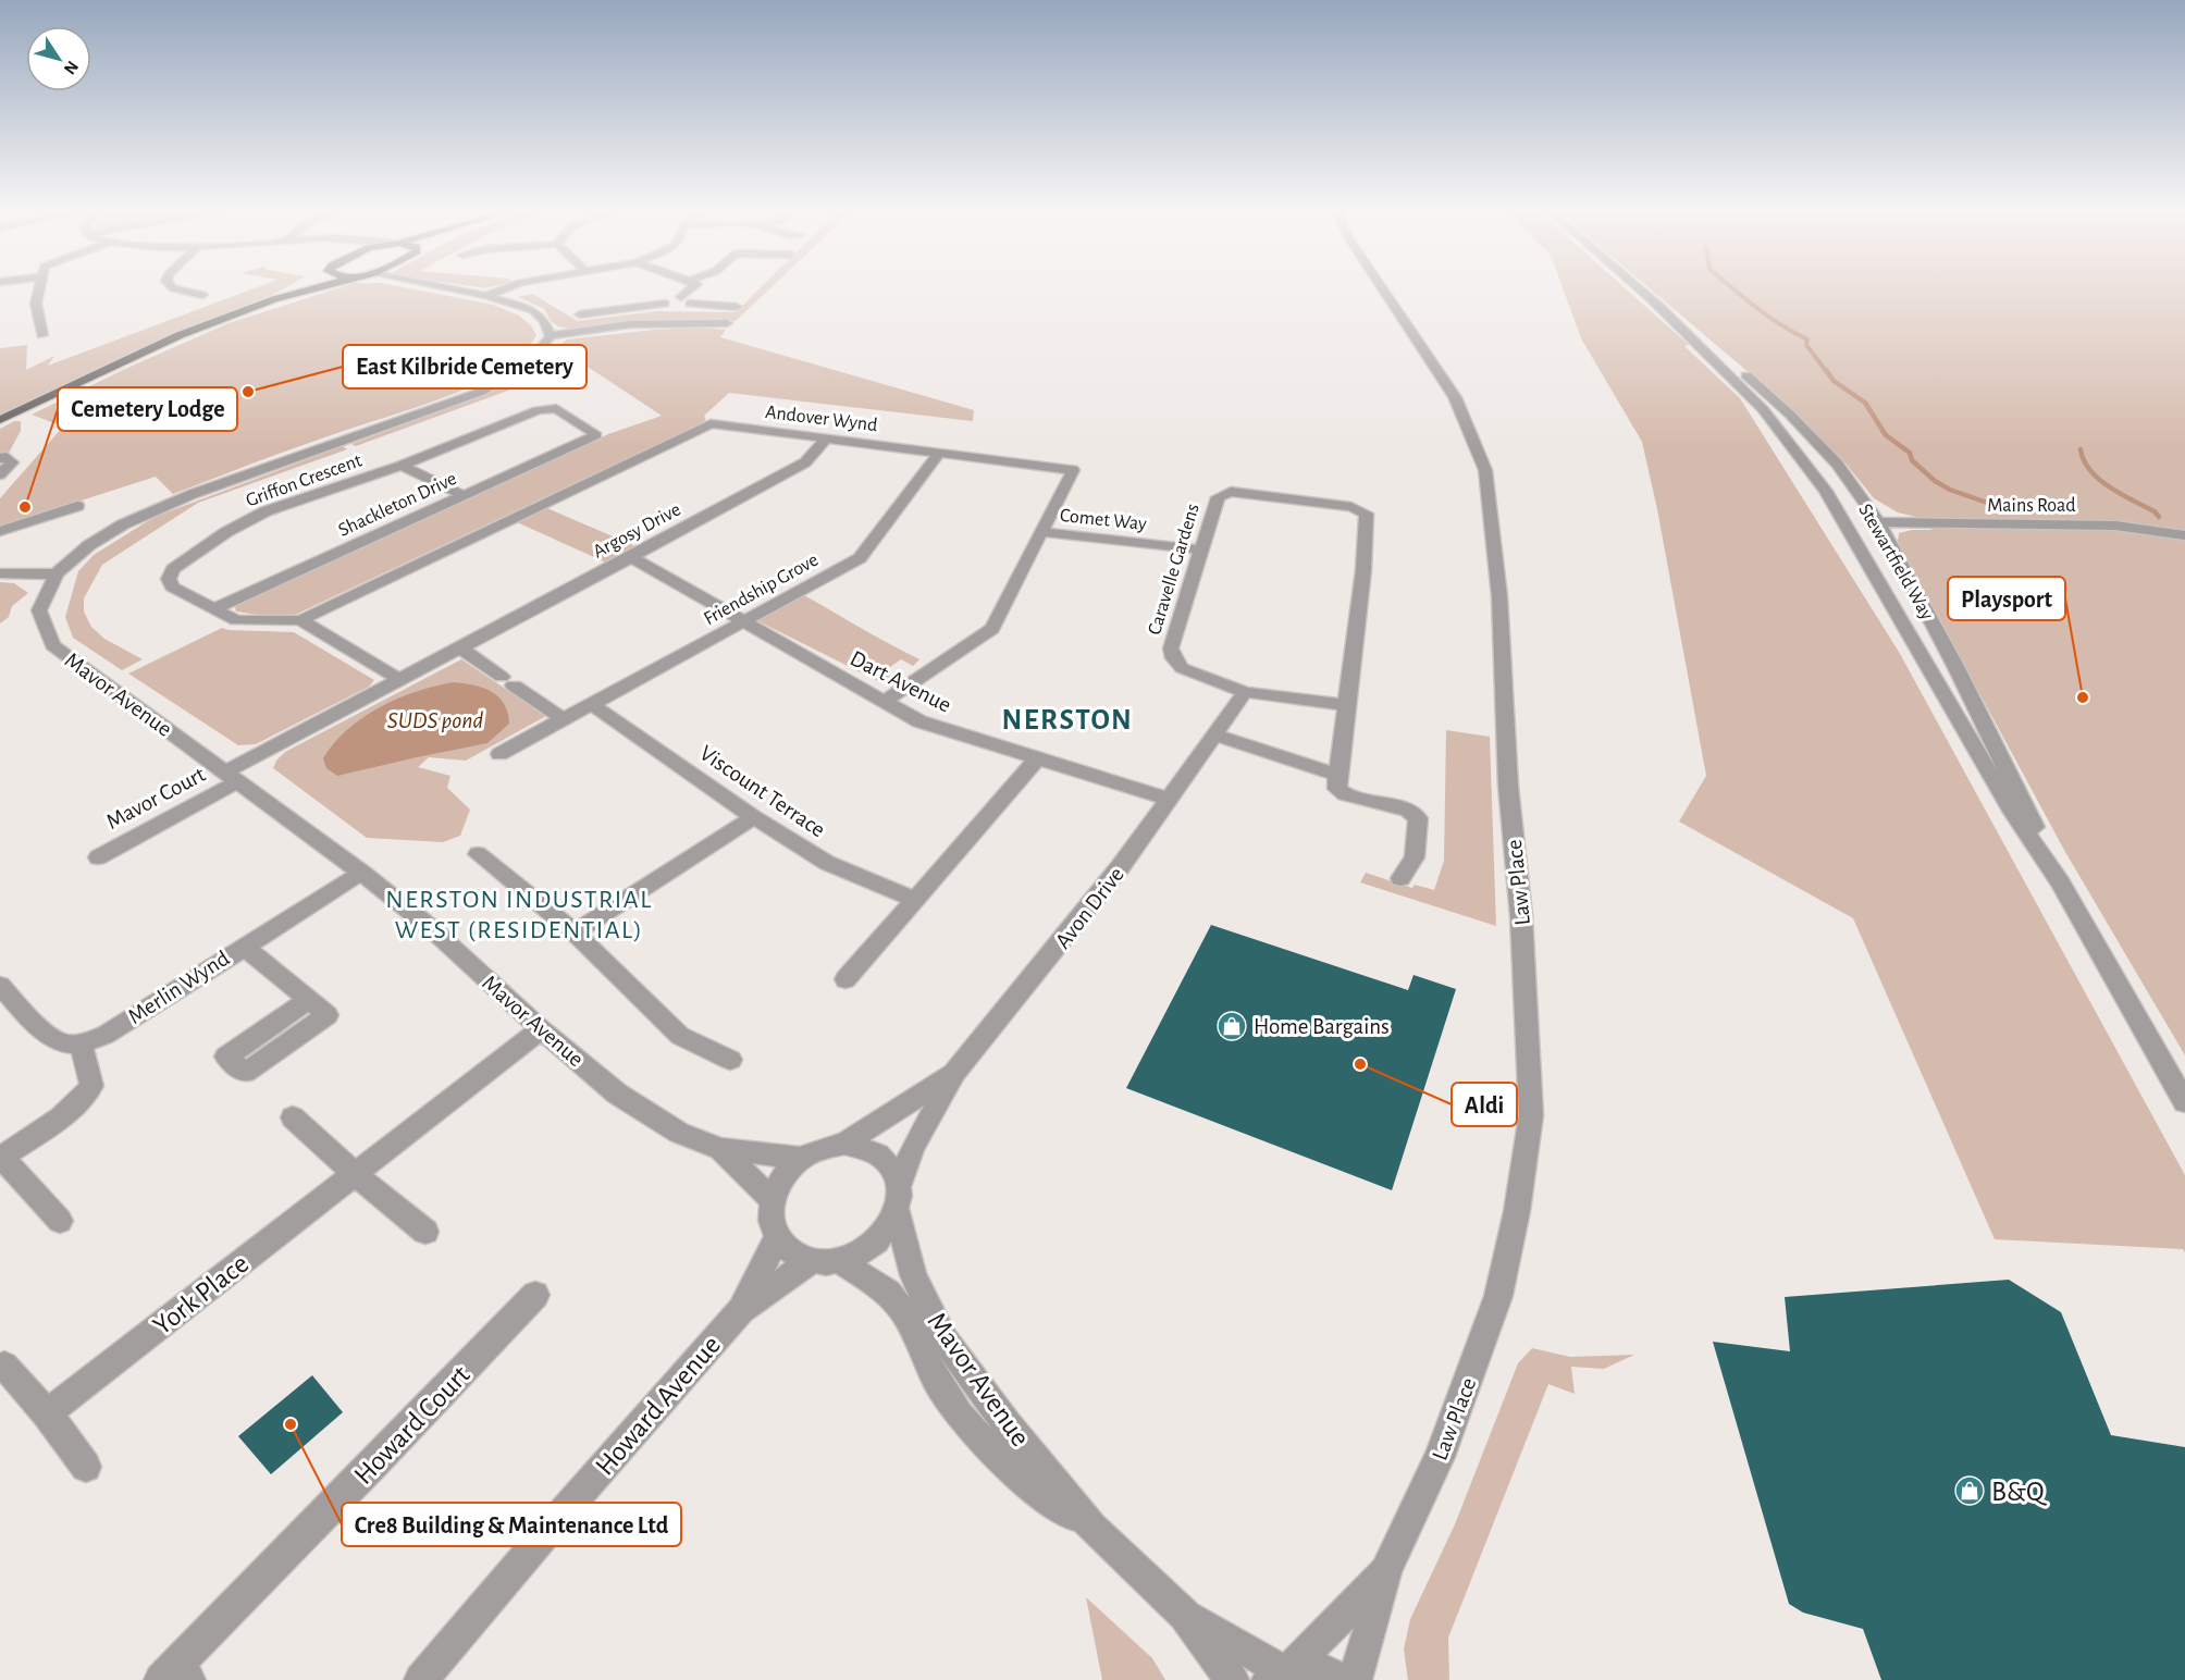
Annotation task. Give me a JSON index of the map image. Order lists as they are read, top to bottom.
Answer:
{
  "streets": {
    "street": [
      "Andover Wynd",
      "Griffon Crescent",
      "Shackleton Drive",
      "Mains Road",
      "Comet Way",
      "Argosy Drive",
      "Stewartfield Way",
      "Caravelle Gardens",
      "Friendship Grove",
      "Dart Avenue",
      "Mavor Avenue",
      "Viscount Terrace",
      "Mavor Court",
      "Law Place",
      "Avon Drive",
      "Merlin Wynd",
      "York Place",
      "Howard Avenue",
      "Howard Court"
    ]
  },
  "crossings": [
    ["Andover Wynd", "Griffon Crescent"],
    ["Andover Wynd", "Comet Way"],
    ["Andover Wynd", "Argosy Drive"],
    ["Andover Wynd", "Friendship Grove"],
    ["Andover Wynd", "Dart Avenue"],
    ["Griffon Crescent", "Shackleton Drive"],
    ["Mains Road", "Stewartfield Way"],
    ["Comet Way", "Caravelle Gardens"],
    ["Argosy Drive", "Dart Avenue"],
    ["Argosy Drive", "Mavor Avenue"],
    ["Argosy Drive", "Mavor Court"],
    ["Caravelle Gardens", "Avon Drive"],
    ["Friendship Grove", "Dart Avenue"],
    ["Friendship Grove", "Viscount Terrace"],
    ["Dart Avenue", "Avon Drive"],
    ["Mavor Avenue", "Mavor Court"],
    ["Mavor Avenue", "Law Place"],
    ["Mavor Avenue", "Avon Drive"],
    ["Mavor Avenue", "Merlin Wynd"],
    ["Mavor Avenue", "York Place"],
    ["Mavor Avenue", "Howard Avenue"],
    ["Avon Drive", "Howard Avenue"]
  ],
  "districts": ["NERSTON", "NERSTON INDUSTRIAL WEST (RESIDENTIAL)"],
  "water": ["SUDS pond"],
  "places": {
    "other": [
      "East Kilbride Cemetery",
      "Cemetery Lodge",
      "Playsport",
      "Aldi",
      "Cre8 Building & Maintenance Ltd"
    ],
    "shop": ["Home Bargains", "B&Q"]
  },
  "north": "bottom right"
}
